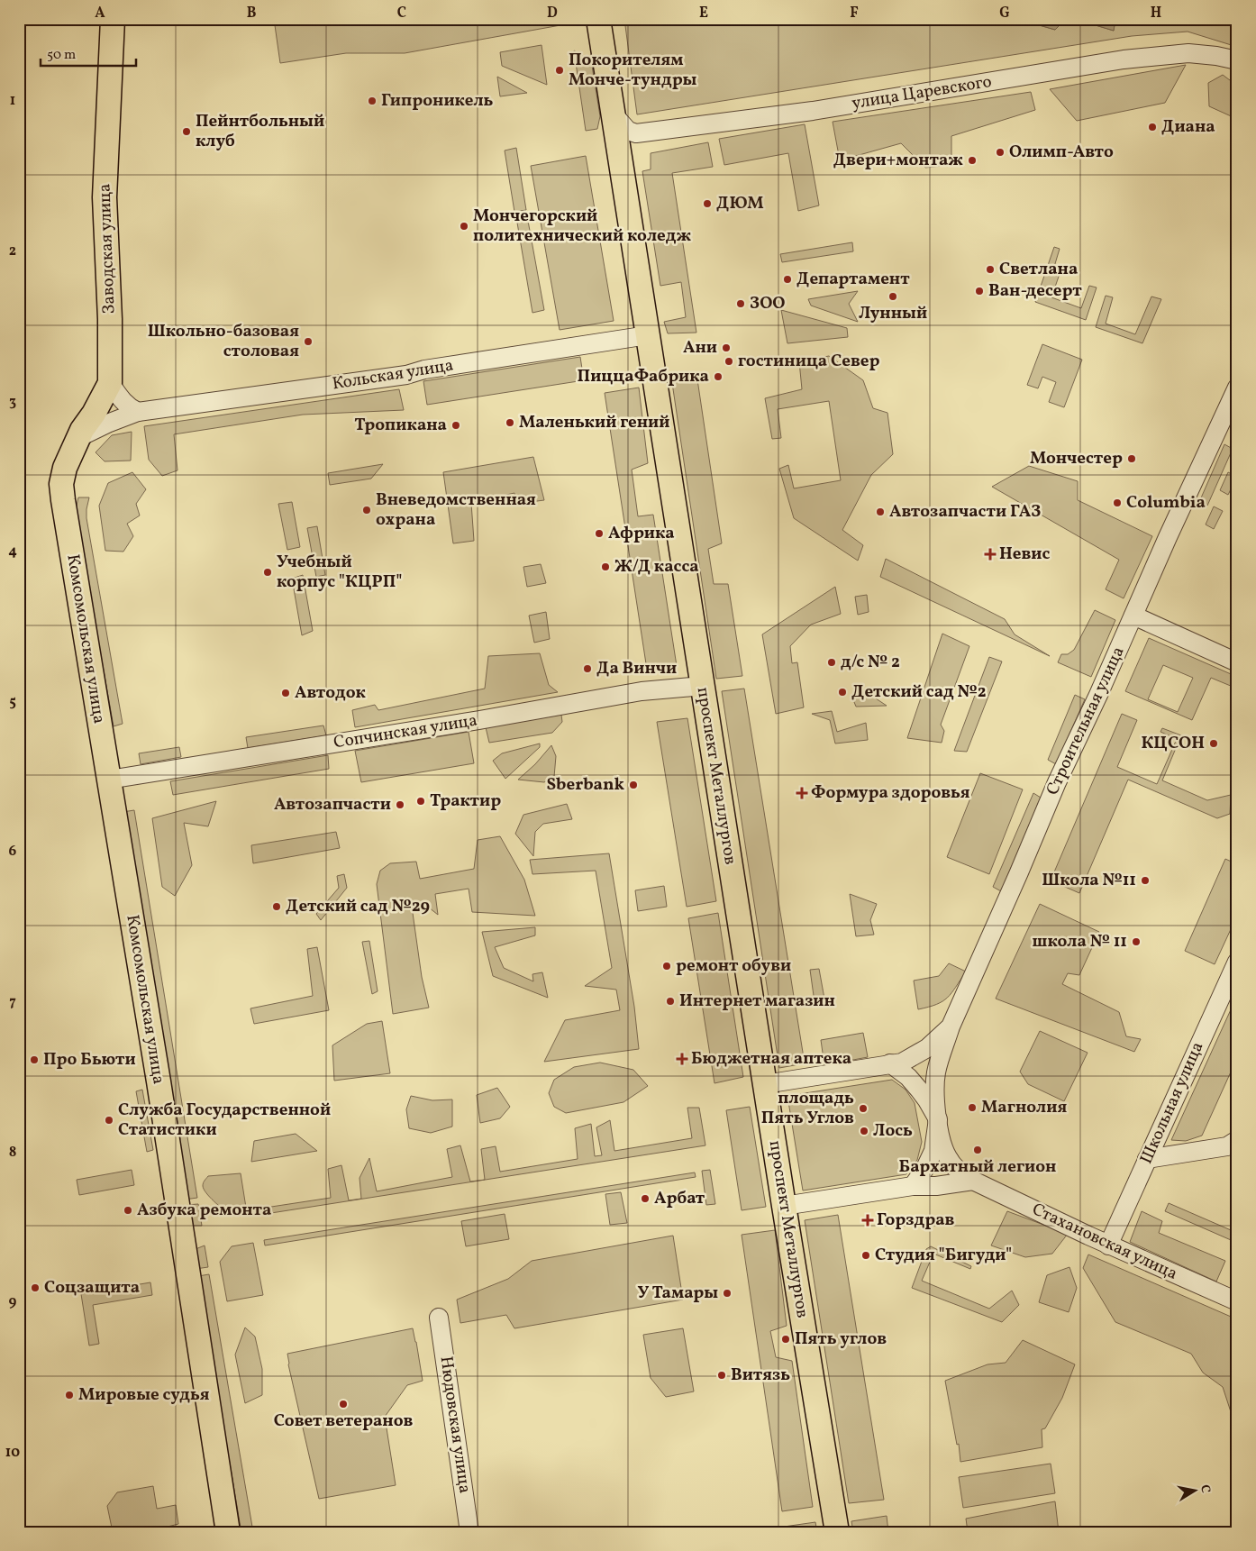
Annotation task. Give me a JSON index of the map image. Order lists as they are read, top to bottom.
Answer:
{
  "streets": {
    "main road": ["Заводская улица", "Комсомольская улица", "проспект Металлургов"],
    "street": [
      "улица Царевского",
      "Кольская улица",
      "Строительная улица",
      "Сопчинская улица",
      "Школьная улица",
      "Стахановская улица",
      "Нюдовская улица"
    ]
  },
  "crossings": [
    ["Заводская улица", "Кольская улица"],
    ["Заводская улица", "Комсомольская улица"],
    ["Кольская улица", "проспект Металлургов"],
    ["Комсомольская улица", "Сопчинская улица"],
    ["Сопчинская улица", "проспект Металлургов"],
    ["Школьная улица", "Стахановская улица"]
  ],
  "places": {
    "other": [
      "Покорителям Монче-тундры",
      "Гипроникель",
      "Диана",
      "Пейнтбольный клуб",
      "Олимп-Авто",
      "Двери+монтаж",
      "ДЮМ",
      "Мончегорский политехнический коледж",
      "Светлана",
      "Департамент",
      "Ван-десерт",
      "Лунный",
      "ЗОО",
      "Школьно-базовая столовая",
      "Ани",
      "гостиница Север",
      "ПиццаФабрика",
      "Маленький гений",
      "Тропикана",
      "Мончестер",
      "Columbia",
      "Вневедомственная охрана",
      "Автозапчасти ГАЗ",
      "Африка",
      "Ж/Д касса",
      "Учебный корпус \"КЦРП\"",
      "д/с № 2",
      "Да Винчи",
      "Детский сад №2",
      "Автодок",
      "КЦСОН",
      "Sberbank",
      "Трактир",
      "Автозапчасти",
      "Школа №11",
      "Детский сад №29",
      "школа № 11",
      "ремонт обуви",
      "Интернет магазин",
      "Про Бьюти",
      "Магнолия",
      "площадь Пять Углов",
      "Служба Государственной Статистики",
      "Лось",
      "Бархатный легион",
      "Арбат",
      "Азбука ремонта",
      "Студия \"Бигуди\"",
      "Соцзащита",
      "У Тамары",
      "Пять углов",
      "Витязь",
      "Мировые судья",
      "Совет ветеранов"
    ],
    "health": [
      "Невис",
      "Формура здоровья",
      "Бюджетная аптека",
      "Горздрав"
    ]
  },
  "scale_bar": "50 m",
  "north": "right",
  "grid": {
    "columns": [
      "A",
      "B",
      "C",
      "D",
      "E",
      "F",
      "G",
      "H"
    ],
    "rows": [
      "1",
      "2",
      "3",
      "4",
      "5",
      "6",
      "7",
      "8",
      "9",
      "10"
    ]
  }
}
